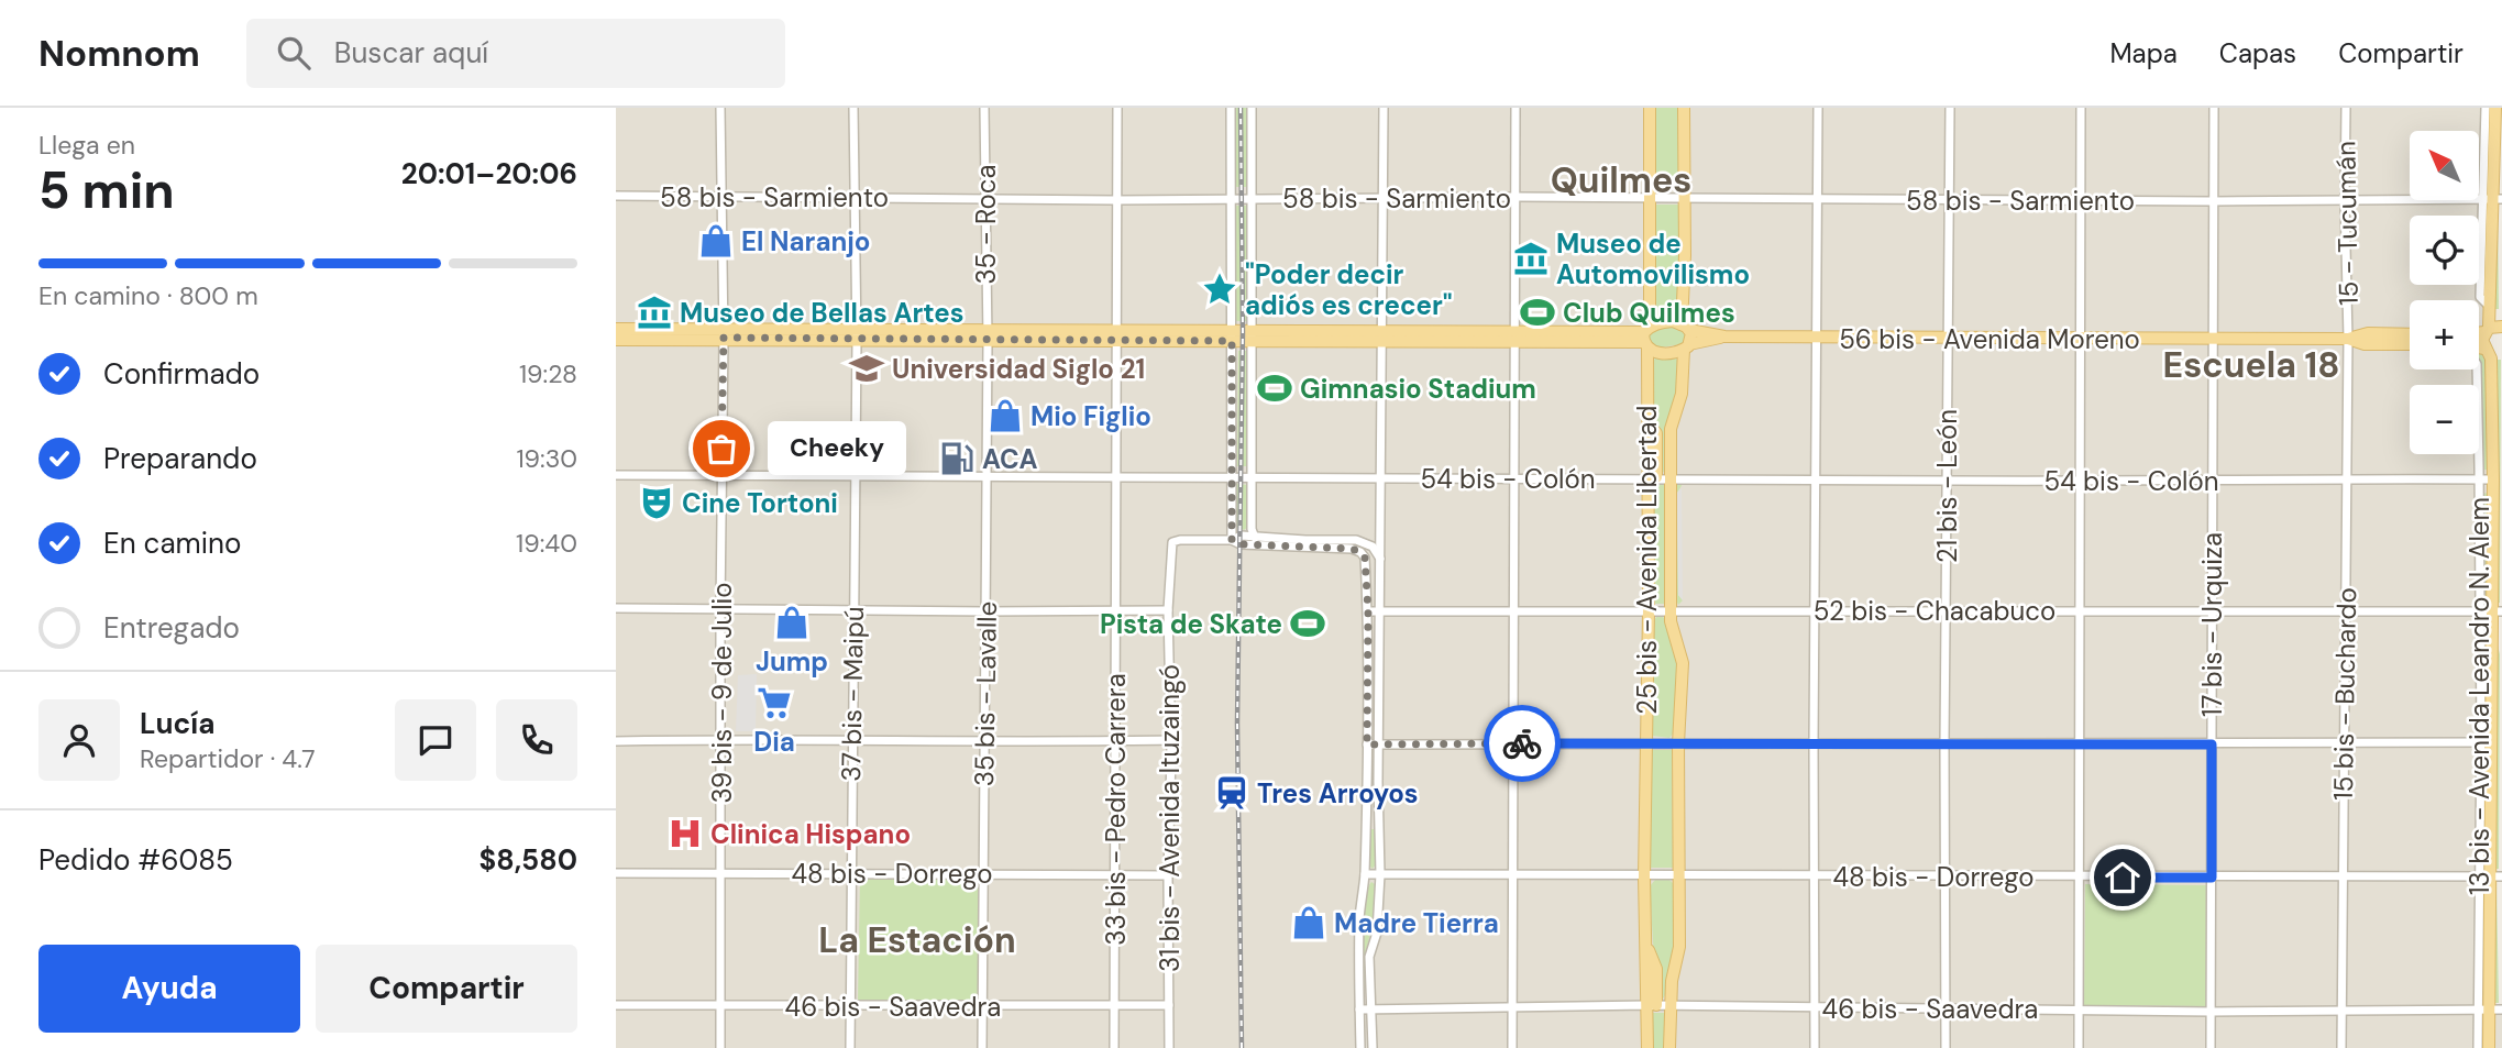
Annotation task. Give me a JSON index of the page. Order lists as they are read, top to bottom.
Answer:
{
  "streets": {
    "main road": ["56 bis - Avenida Moreno", "25 bis - Avenida Libertad", "13 bis - Avenida Leandro N. Alem"],
    "street": [
      "58 bis - Sarmiento",
      "15 - Tucumán",
      "35 - Roca",
      "54 bis - Colón",
      "21 bis - León",
      "52 bis - Chacabuco",
      "17 bis - Urquiza",
      "39 bis - 9 de Julio",
      "37 bis - Maipú",
      "35 bis - Lavalle",
      "15 bis - Buchardo",
      "33 bis - Pedro Carrera",
      "31 bis - Avenida Ituzaingó",
      "48 bis - Dorrego",
      "46 bis - Saavedra"
    ]
  },
  "crossings": [
    ["58 bis - Sarmiento", "15 - Tucumán"],
    ["58 bis - Sarmiento", "35 - Roca"],
    ["58 bis - Sarmiento", "21 bis - León"],
    ["58 bis - Sarmiento", "25 bis - Avenida Libertad"],
    ["58 bis - Sarmiento", "17 bis - Urquiza"],
    ["58 bis - Sarmiento", "39 bis - 9 de Julio"],
    ["58 bis - Sarmiento", "37 bis - Maipú"],
    ["58 bis - Sarmiento", "13 bis - Avenida Leandro N. Alem"],
    ["58 bis - Sarmiento", "33 bis - Pedro Carrera"],
    ["15 - Tucumán", "56 bis - Avenida Moreno"],
    ["15 - Tucumán", "15 bis - Buchardo"],
    ["35 - Roca", "35 bis - Lavalle"],
    ["56 bis - Avenida Moreno", "21 bis - León"],
    ["56 bis - Avenida Moreno", "25 bis - Avenida Libertad"],
    ["56 bis - Avenida Moreno", "17 bis - Urquiza"],
    ["56 bis - Avenida Moreno", "15 bis - Buchardo"],
    ["54 bis - Colón", "21 bis - León"],
    ["54 bis - Colón", "25 bis - Avenida Libertad"],
    ["54 bis - Colón", "17 bis - Urquiza"],
    ["54 bis - Colón", "39 bis - 9 de Julio"],
    ["54 bis - Colón", "37 bis - Maipú"],
    ["54 bis - Colón", "35 bis - Lavalle"],
    ["54 bis - Colón", "15 bis - Buchardo"],
    ["54 bis - Colón", "13 bis - Avenida Leandro N. Alem"],
    ["54 bis - Colón", "33 bis - Pedro Carrera"],
    ["21 bis - León", "52 bis - Chacabuco"],
    ["21 bis - León", "48 bis - Dorrego"],
    ["21 bis - León", "46 bis - Saavedra"],
    ["25 bis - Avenida Libertad", "52 bis - Chacabuco"],
    ["25 bis - Avenida Libertad", "48 bis - Dorrego"],
    ["25 bis - Avenida Libertad", "46 bis - Saavedra"],
    ["52 bis - Chacabuco", "17 bis - Urquiza"],
    ["52 bis - Chacabuco", "15 bis - Buchardo"],
    ["52 bis - Chacabuco", "13 bis - Avenida Leandro N. Alem"],
    ["17 bis - Urquiza", "48 bis - Dorrego"],
    ["17 bis - Urquiza", "46 bis - Saavedra"],
    ["39 bis - 9 de Julio", "48 bis - Dorrego"],
    ["39 bis - 9 de Julio", "46 bis - Saavedra"],
    ["37 bis - Maipú", "48 bis - Dorrego"],
    ["37 bis - Maipú", "46 bis - Saavedra"],
    ["35 bis - Lavalle", "48 bis - Dorrego"],
    ["35 bis - Lavalle", "46 bis - Saavedra"],
    ["15 bis - Buchardo", "48 bis - Dorrego"],
    ["15 bis - Buchardo", "46 bis - Saavedra"],
    ["13 bis - Avenida Leandro N. Alem", "48 bis - Dorrego"],
    ["13 bis - Avenida Leandro N. Alem", "46 bis - Saavedra"],
    ["33 bis - Pedro Carrera", "48 bis - Dorrego"],
    ["33 bis - Pedro Carrera", "46 bis - Saavedra"],
    ["31 bis - Avenida Ituzaingó", "48 bis - Dorrego"],
    ["31 bis - Avenida Ituzaingó", "46 bis - Saavedra"]
  ],
  "districts": ["Quilmes", "Escuela 18", "La Estación"],
  "places": {
    "shop": [
      "El Naranjo",
      "Mio Figlio",
      "Jump",
      "Madre Tierra"
    ],
    "museum": ["Museo de Automovilismo", "Museo de Bellas Artes"],
    "place": ["\"Poder decir adiós es crecer\""],
    "sports": ["Club Quilmes", "Gimnasio Stadium", "Pista de Skate"],
    "school or university": ["Universidad Siglo 21"],
    "other": ["Cheeky"],
    "fuel station": ["ACA"],
    "theatre": ["Cine Tortoni"],
    "supermarket": ["Dia"],
    "station": ["Tres Arroyos"],
    "hospital": ["Clinica Hispano"]
  },
  "north": "top left",
  "page": {
    "header": "Nomnom",
    "search": "Buscar aquí",
    "nav": ["Mapa", "Capas", "Compartir"],
    "heading": ["5 min", "Llega en", "20:01–20:06"],
    "panel": [
      "Lucía",
      "Repartidor · 4.7",
      "Pedido #6085",
      "$8,580"
    ],
    "map_buttons": ["+", "−"],
    "bar": "En camino · 800 m",
    "list": [
      ["Confirmado", "19:28"],
      ["Preparando", "19:30"],
      ["En camino", "19:40"],
      "Entregado"
    ],
    "bubble": "Cheeky",
    "buttons": ["Ayuda", "Compartir"]
  }
}
